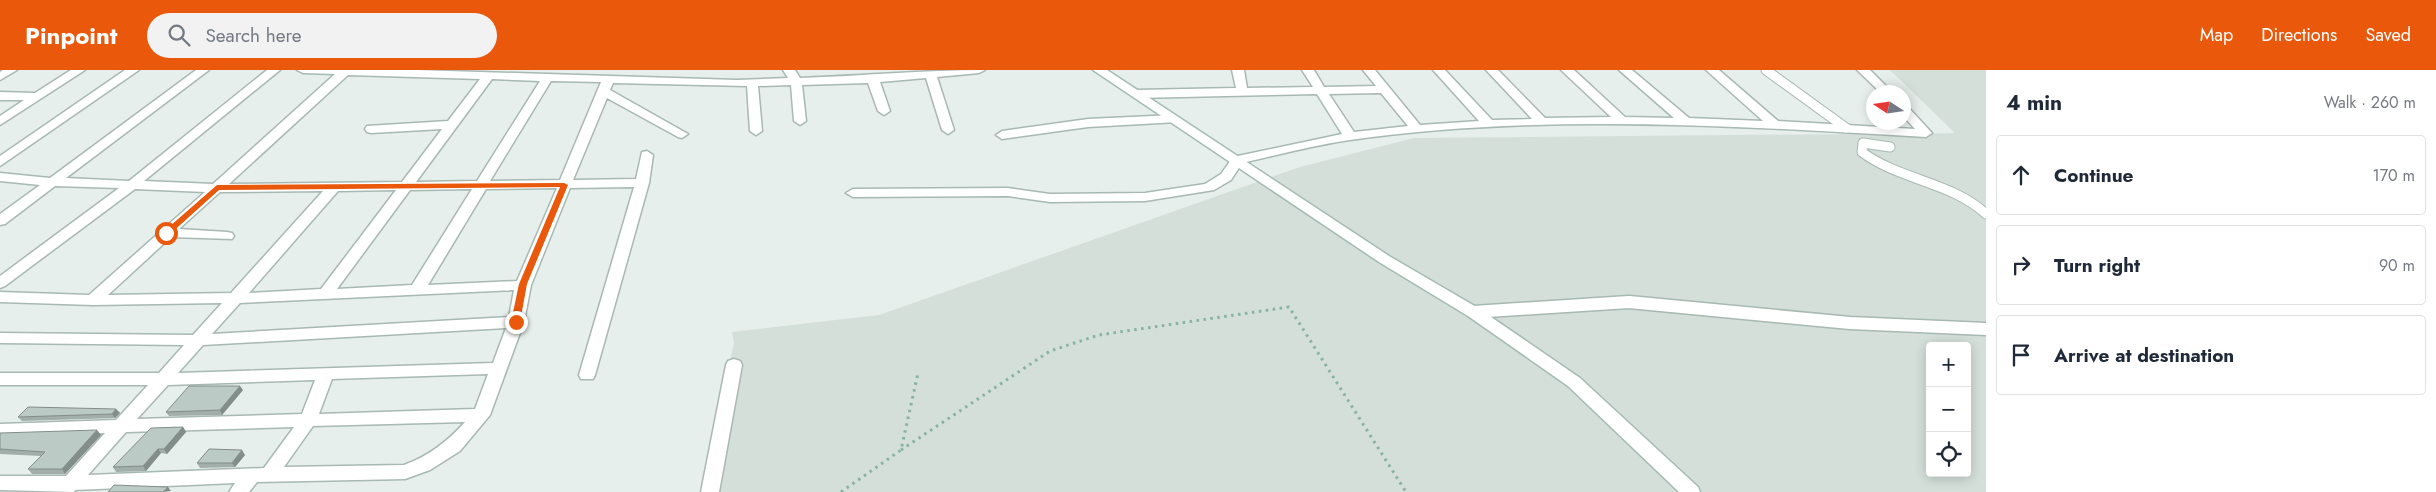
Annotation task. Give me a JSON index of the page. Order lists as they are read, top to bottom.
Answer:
{
  "north": "left",
  "page": {
    "header": "Pinpoint",
    "search": "Search here",
    "nav": ["Map", "Directions", "Saved"],
    "heading": ["4 min", "Walk · 260 m"],
    "list": [
      ["Continue", "170 m"],
      ["Turn right", "90 m"],
      "Arrive at destination"
    ],
    "map_buttons": ["+", "−"]
  }
}
